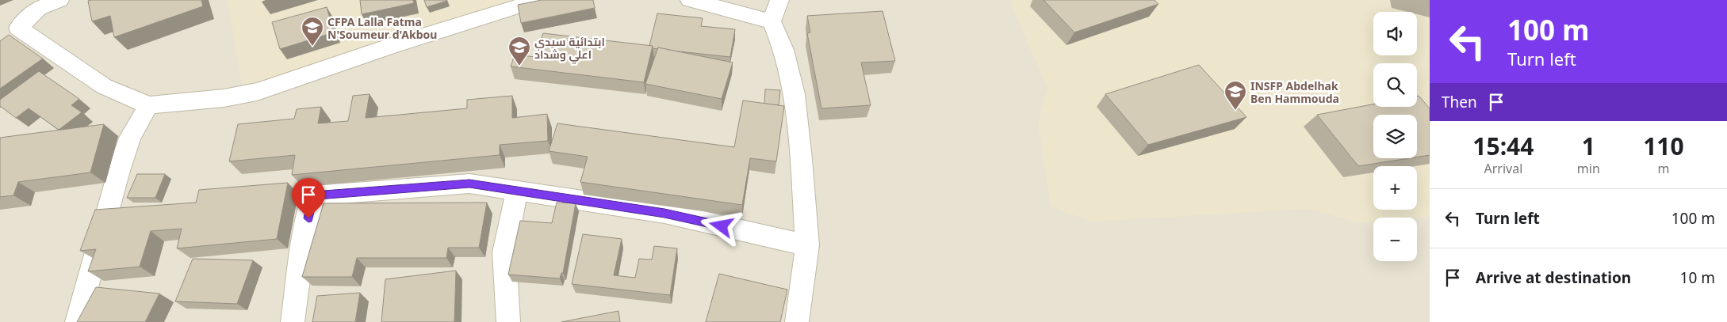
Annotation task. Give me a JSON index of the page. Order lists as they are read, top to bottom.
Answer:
{
  "places": {
    "school or university": ["CFPA Lalla Fatma N'Soumeur d'Akbou", "ابتدائية سيدي اعلي وشداد", "INSFP Abdelhak Ben Hammouda"]
  },
  "page": {
    "turn": ["100 m", "Turn left"],
    "map_buttons": ["+", "−"],
    "then": "Then",
    "eta": [
      "15:44",
      "Arrival",
      "1",
      "min",
      "110",
      "m"
    ],
    "list": [
      {
        "name": "Turn left",
        "value": "100 m"
      },
      {
        "name": "Arrive at destination",
        "value": "10 m"
      }
    ]
  }
}
